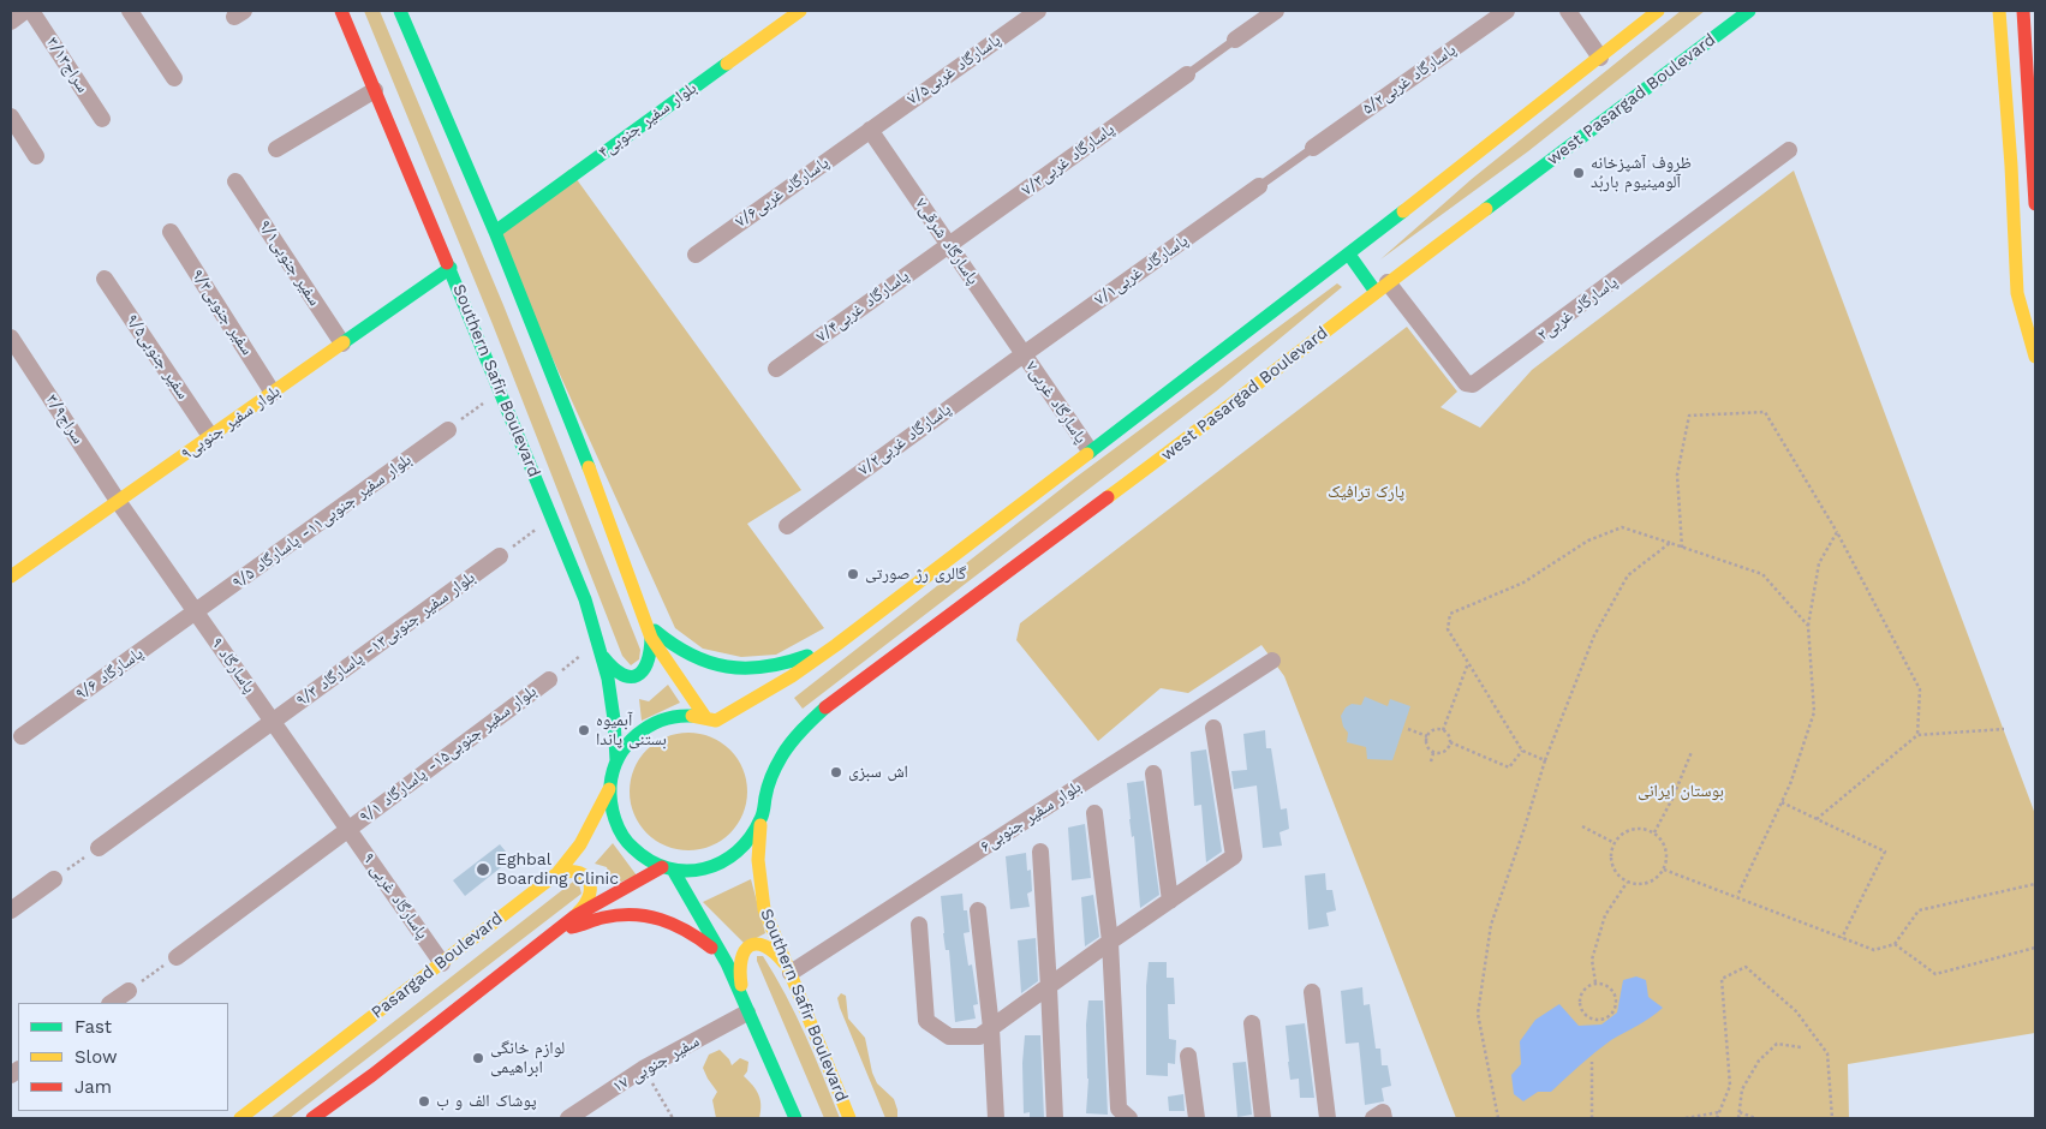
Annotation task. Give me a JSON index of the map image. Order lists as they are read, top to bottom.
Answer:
{
  "streets": {
    "main road": [
      "west Pasargad Boulevard",
      "بلوار سفیر جنوبی۴",
      "Southern Safir Boulevard",
      "بلوار سفیر جنوبی۹",
      "Pasargad Boulevard"
    ],
    "street": [
      "سراج۳/۱۳",
      "پاسارگاد غربی۷/۵",
      "پاسارگاد غربی۵/۲",
      "پاسارگاد غربی۷/۳",
      "پاسارگاد غربی۷/۶",
      "پاسارگاد شرقی۷",
      "سفیر جنوبی۹/۱",
      "پاسارگاد غربی۷/۱",
      "پاسارگاد غربی۷/۴",
      "پاسارگاد غربی۲",
      "سفیر جنوبی۹/۳",
      "سفیر جنوبی۹/۵",
      "پاسارگاد غربی۷",
      "سراج۳/۹",
      "پاسارگاد غربی۷/۲",
      "بلوار سفیر جنوبی۱۱- پاسارگاد ۹/۵",
      "بلوار سفیر جنوبی۱۳- پاسارگاد ۹/۳",
      "پاسارگاد ۹",
      "پاسارگاد ۹/۶",
      "بلوار سفیر جنوبی۱۵- پاسارگاد ۹/۱",
      "بلوار سفیر جنوبی۶",
      "پاسارگاد غربی ۹",
      "سفیر جنوبی ۱۷"
    ]
  },
  "crossings": [
    ["پاسارگاد غربی۷/۵", "پاسارگاد غربی۷/۶"],
    ["پاسارگاد غربی۷/۵", "پاسارگاد شرقی۷"],
    ["west Pasargad Boulevard", "پاسارگاد غربی۲"],
    ["west Pasargad Boulevard", "Southern Safir Boulevard"],
    ["پاسارگاد غربی۷/۳", "پاسارگاد شرقی۷"],
    ["پاسارگاد غربی۷/۳", "پاسارگاد غربی۷/۴"],
    ["پاسارگاد غربی۷/۶", "پاسارگاد شرقی۷"],
    ["پاسارگاد شرقی۷", "پاسارگاد غربی۷/۱"],
    ["پاسارگاد شرقی۷", "پاسارگاد غربی۷/۴"],
    ["پاسارگاد شرقی۷", "پاسارگاد غربی۷"],
    ["پاسارگاد شرقی۷", "پاسارگاد غربی۷/۲"],
    ["سفیر جنوبی۹/۱", "بلوار سفیر جنوبی۹"],
    ["پاسارگاد غربی۷/۱", "پاسارگاد غربی۷"],
    ["پاسارگاد غربی۷/۱", "پاسارگاد غربی۷/۲"],
    ["سفیر جنوبی۹/۳", "بلوار سفیر جنوبی۹"],
    ["سفیر جنوبی۹/۵", "بلوار سفیر جنوبی۹"],
    ["Southern Safir Boulevard", "بلوار سفیر جنوبی۹"],
    ["Southern Safir Boulevard", "بلوار سفیر جنوبی۶"],
    ["پاسارگاد غربی۷", "پاسارگاد غربی۷/۲"],
    ["سراج۳/۹", "بلوار سفیر جنوبی۹"],
    ["سراج۳/۹", "پاسارگاد ۹"],
    ["بلوار سفیر جنوبی۹", "پاسارگاد ۹"],
    ["بلوار سفیر جنوبی۱۱- پاسارگاد ۹/۵", "پاسارگاد ۹"],
    ["بلوار سفیر جنوبی۱۱- پاسارگاد ۹/۵", "پاسارگاد ۹/۶"],
    ["بلوار سفیر جنوبی۱۳- پاسارگاد ۹/۳", "پاسارگاد ۹"],
    ["پاسارگاد ۹", "پاسارگاد ۹/۶"],
    ["پاسارگاد ۹", "بلوار سفیر جنوبی۱۵- پاسارگاد ۹/۱"],
    ["پاسارگاد ۹", "پاسارگاد غربی ۹"],
    ["بلوار سفیر جنوبی۱۵- پاسارگاد ۹/۱", "پاسارگاد غربی ۹"],
    ["پاسارگاد غربی ۹", "Pasargad Boulevard"]
  ],
  "parks": ["پارک ترافیک", "بوستان ایرانی"],
  "places": [
    "ظروف آشپزخانه آلومینیوم باربُد",
    "گالری رژ صورتی",
    "آبمیوه بستنی پاندا",
    "اش سبزی",
    "Eghbal Boarding Clinic",
    "لوازم خانگی ابراهیمی",
    "پوشاک الف و ب"
  ],
  "legend": ["Fast", "Slow", "Jam"]
}
